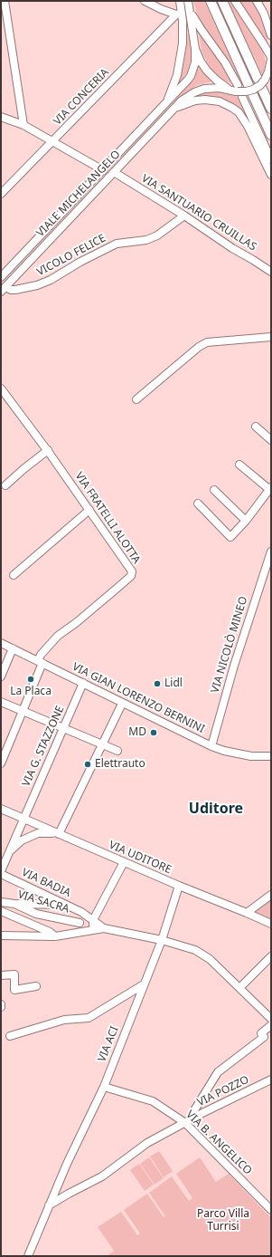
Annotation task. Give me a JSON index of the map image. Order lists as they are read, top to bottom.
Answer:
{
  "streets": {
    "street": [
      "VIA CONCERIA",
      "VIALE MICHELANGELO",
      "VIA SANTUARIO CRUILLAS",
      "VICOLO FELICE",
      "VIA FRATELLI ALOTTA",
      "VIA NICOLÒ MINEO",
      "VIA GIAN LORENZO BERNINI",
      "VIA G. STAZZONE",
      "VIA UDITORE",
      "VIA BADIA",
      "VIA SACRA",
      "VIA ACI",
      "VIA POZZO",
      "VIA B. ANGELICO"
    ]
  },
  "crossings": [
    ["VIALE MICHELANGELO", "VIA SANTUARIO CRUILLAS"],
    ["VIALE MICHELANGELO", "VICOLO FELICE"],
    ["VIA SANTUARIO CRUILLAS", "VICOLO FELICE"],
    ["VIA FRATELLI ALOTTA", "VIA GIAN LORENZO BERNINI"],
    ["VIA NICOLÒ MINEO", "VIA GIAN LORENZO BERNINI"],
    ["VIA GIAN LORENZO BERNINI", "VIA G. STAZZONE"],
    ["VIA G. STAZZONE", "VIA UDITORE"],
    ["VIA UDITORE", "VIA ACI"],
    ["VIA ACI", "VIA POZZO"],
    ["VIA ACI", "VIA B. ANGELICO"],
    ["VIA POZZO", "VIA B. ANGELICO"]
  ],
  "districts": ["Uditore"],
  "parks": ["Parco Villa Turrisi"],
  "places": [
    "La Placa",
    "Lidl",
    "MD",
    "Elettrauto"
  ]
}
